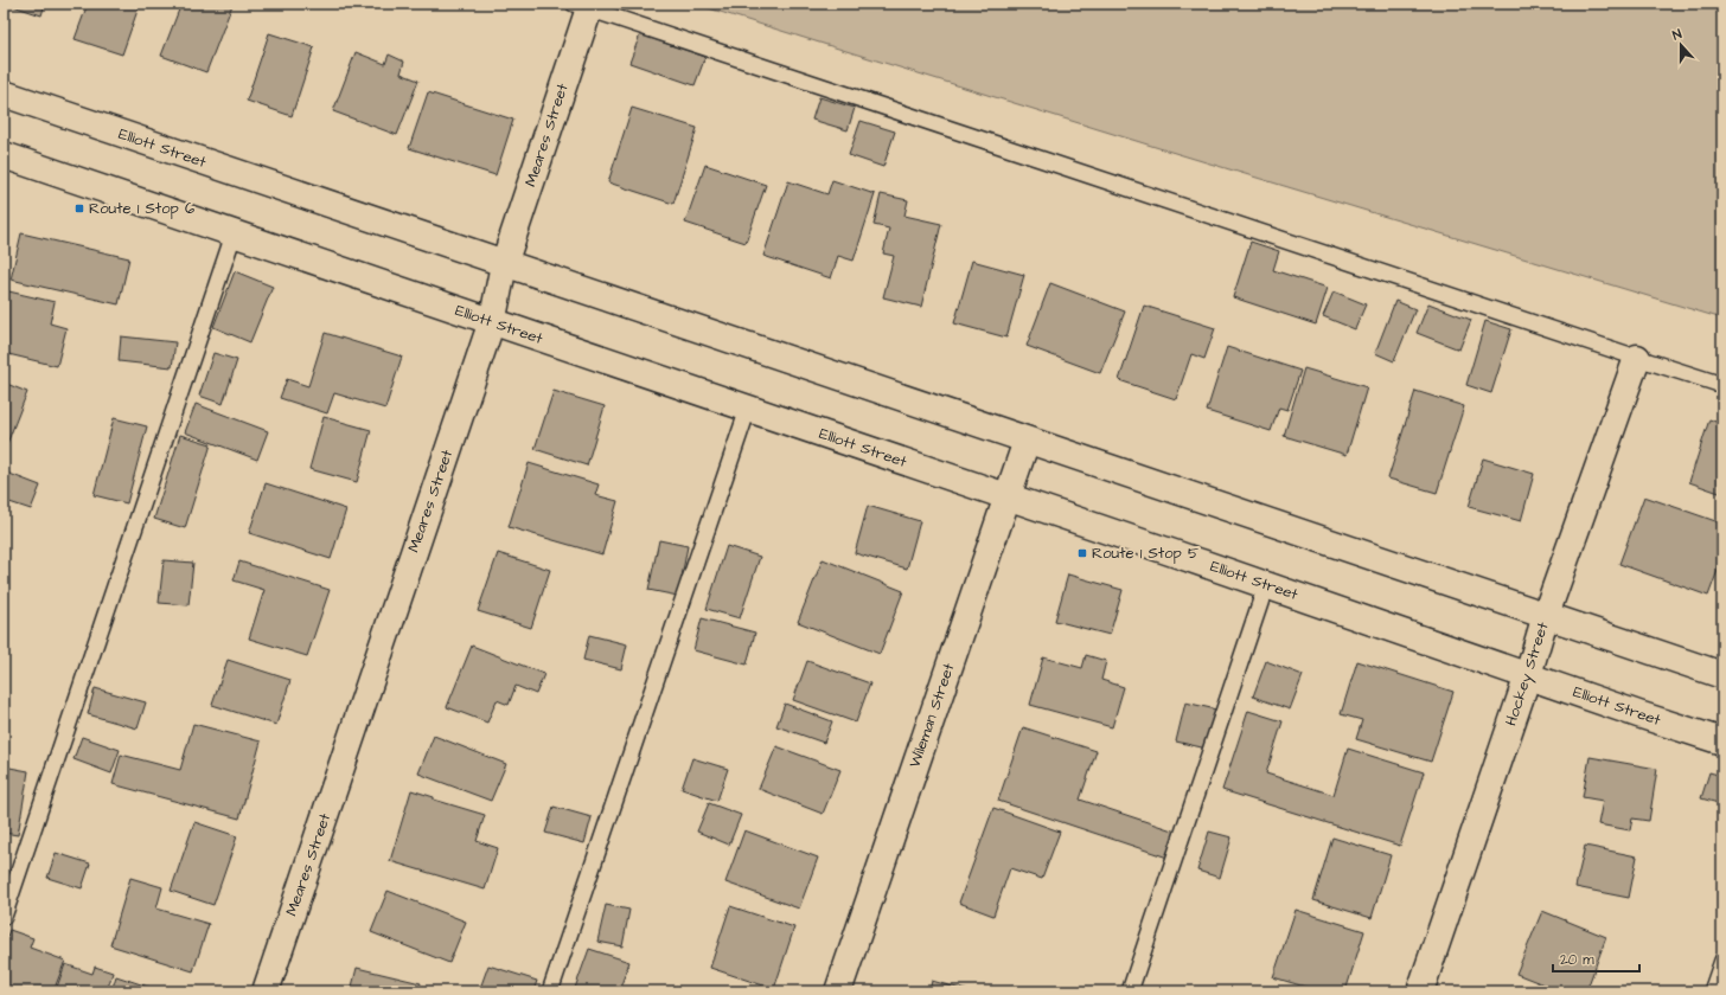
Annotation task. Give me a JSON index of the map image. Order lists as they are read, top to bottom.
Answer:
{
  "streets": {
    "main road": [
      "Meares Street",
      "Elliott Street",
      "Hockey Street",
      "Wileman Street"
    ]
  },
  "crossings": [
    ["Meares Street", "Elliott Street"],
    ["Elliott Street", "Hockey Street"],
    ["Elliott Street", "Wileman Street"]
  ],
  "places": {
    "transit": ["Route 1 Stop 6", "Route 1 Stop 5"]
  },
  "scale_bar": "20 m",
  "north": "top"
}
